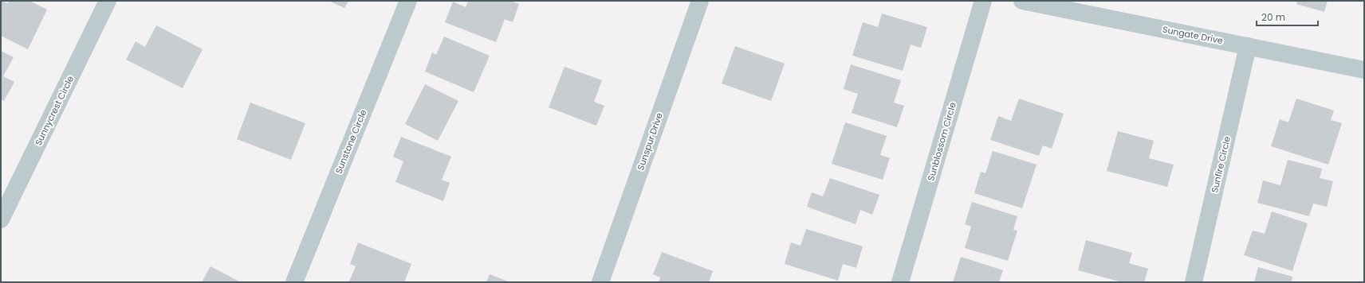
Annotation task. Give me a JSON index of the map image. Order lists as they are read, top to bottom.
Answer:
{
  "streets": {
    "street": [
      "Sungate Drive",
      "Sunnycrest Circle",
      "Sunstone Circle",
      "Sunspur Drive",
      "Sunblossom Circle",
      "Sunfire Circle"
    ]
  },
  "crossings": [
    ["Sungate Drive", "Sunfire Circle"]
  ],
  "scale_bar": "20 m"
}
